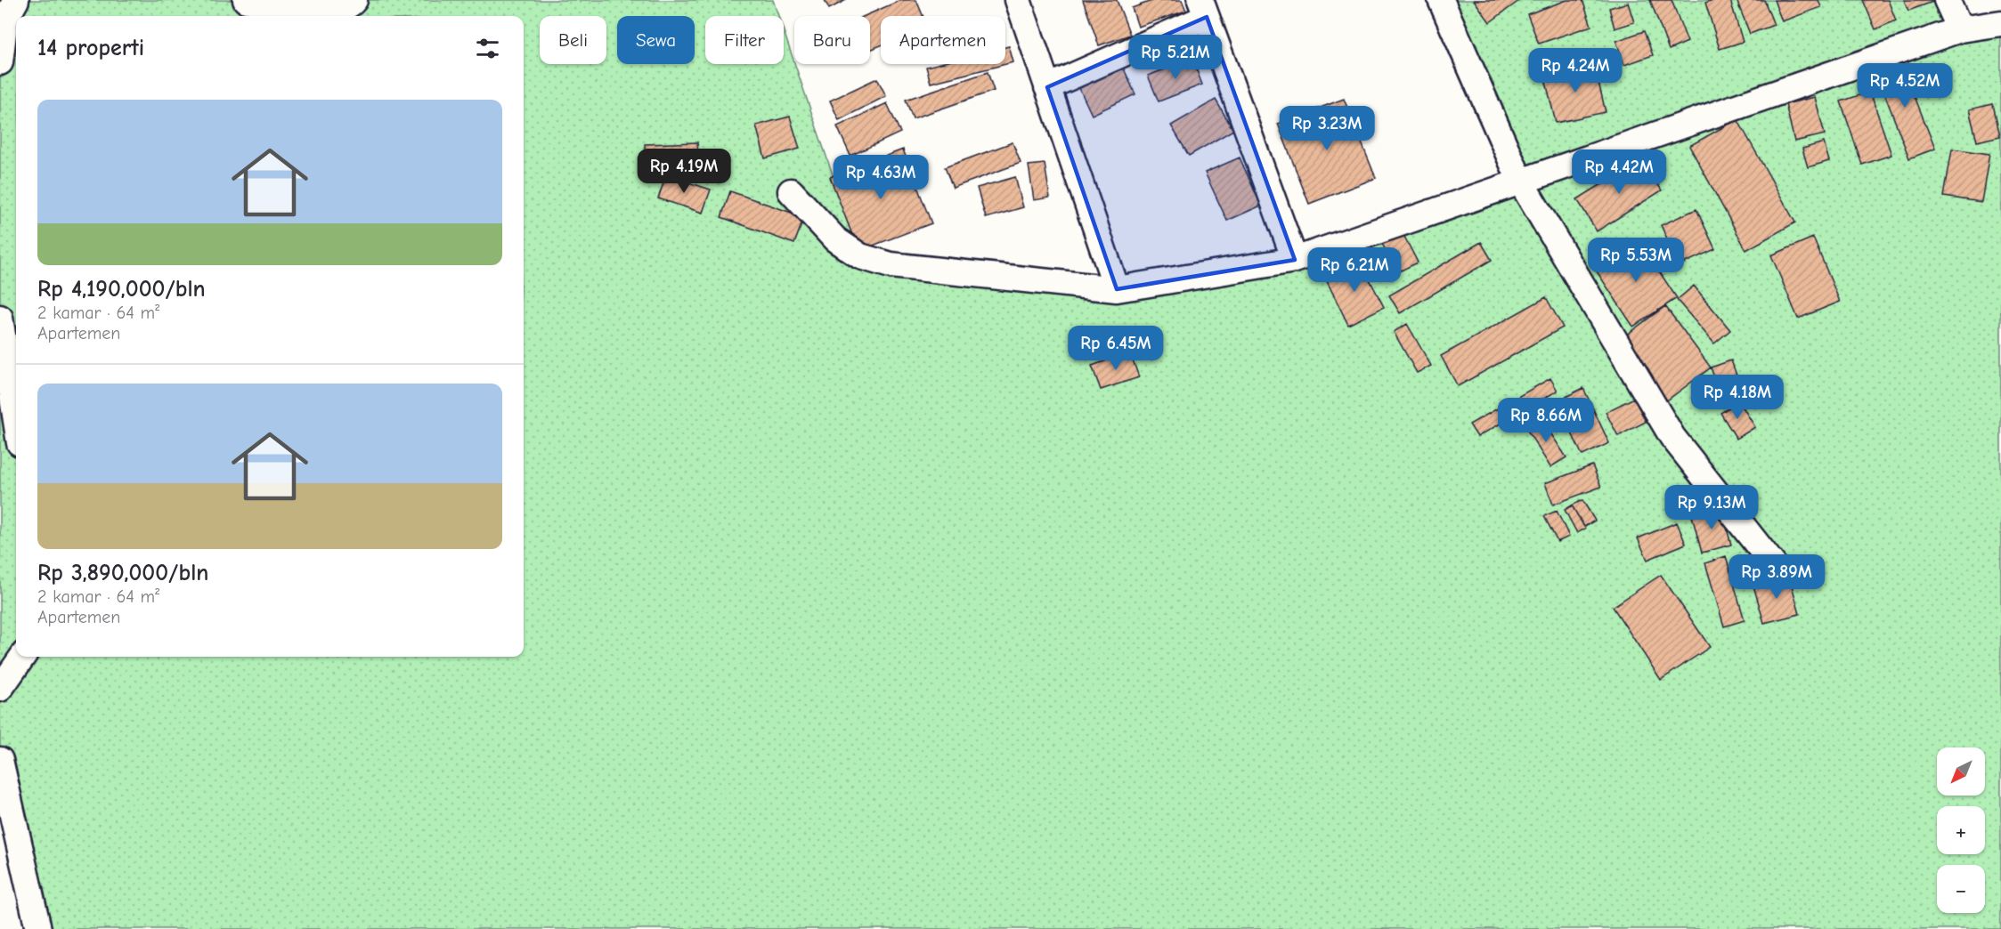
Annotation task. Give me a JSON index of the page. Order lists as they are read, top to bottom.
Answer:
{
  "north": "bottom left",
  "page": {
    "chip": [
      "Beli",
      "Sewa",
      "Filter",
      "Baru",
      "Apartemen"
    ],
    "heading": "14 properti",
    "price": [
      "Rp 5.21M",
      "Rp 4.24M",
      "Rp 4.52M",
      "Rp 3.23M",
      "Rp 4.19M",
      "Rp 4.42M",
      "Rp 4.63M",
      "Rp 5.53M",
      "Rp 6.21M",
      "Rp 6.45M",
      "Rp 4.18M",
      "Rp 8.66M",
      "Rp 9.13M",
      "Rp 3.89M"
    ],
    "list": [
      {
        "name": "Rp 4,190,000/bln",
        "note": "2 kamar · 64 m² · Apartemen"
      },
      {
        "name": "Rp 3,890,000/bln",
        "note": "2 kamar · 64 m² · Apartemen"
      }
    ],
    "map_buttons": ["+", "−"]
  }
}
